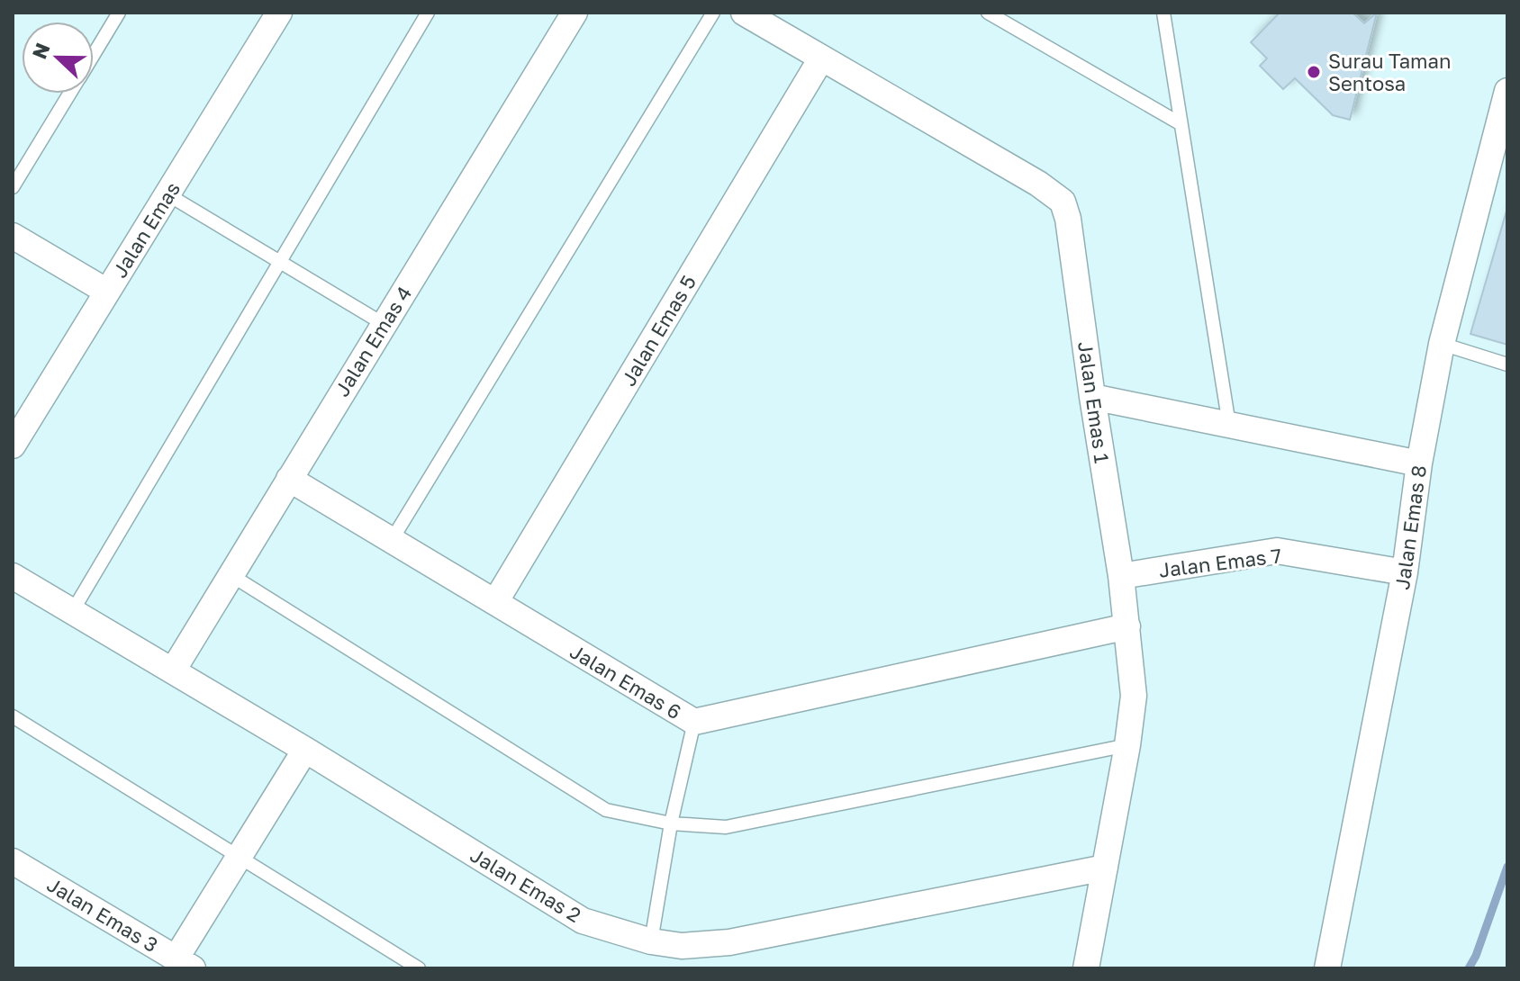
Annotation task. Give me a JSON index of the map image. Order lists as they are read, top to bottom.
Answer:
{
  "streets": {
    "street": [
      "Jalan Emas",
      "Jalan Emas 5",
      "Jalan Emas 4",
      "Jalan Emas 1",
      "Jalan Emas 8",
      "Jalan Emas 7",
      "Jalan Emas 6",
      "Jalan Emas 2",
      "Jalan Emas 3"
    ]
  },
  "crossings": [
    ["Jalan Emas 5", "Jalan Emas 1"],
    ["Jalan Emas 5", "Jalan Emas 6"],
    ["Jalan Emas 4", "Jalan Emas 6"],
    ["Jalan Emas 4", "Jalan Emas 2"],
    ["Jalan Emas 1", "Jalan Emas 7"],
    ["Jalan Emas 1", "Jalan Emas 6"],
    ["Jalan Emas 1", "Jalan Emas 2"],
    ["Jalan Emas 8", "Jalan Emas 7"]
  ],
  "places": ["Surau Taman Sentosa"],
  "north": "left"
}
